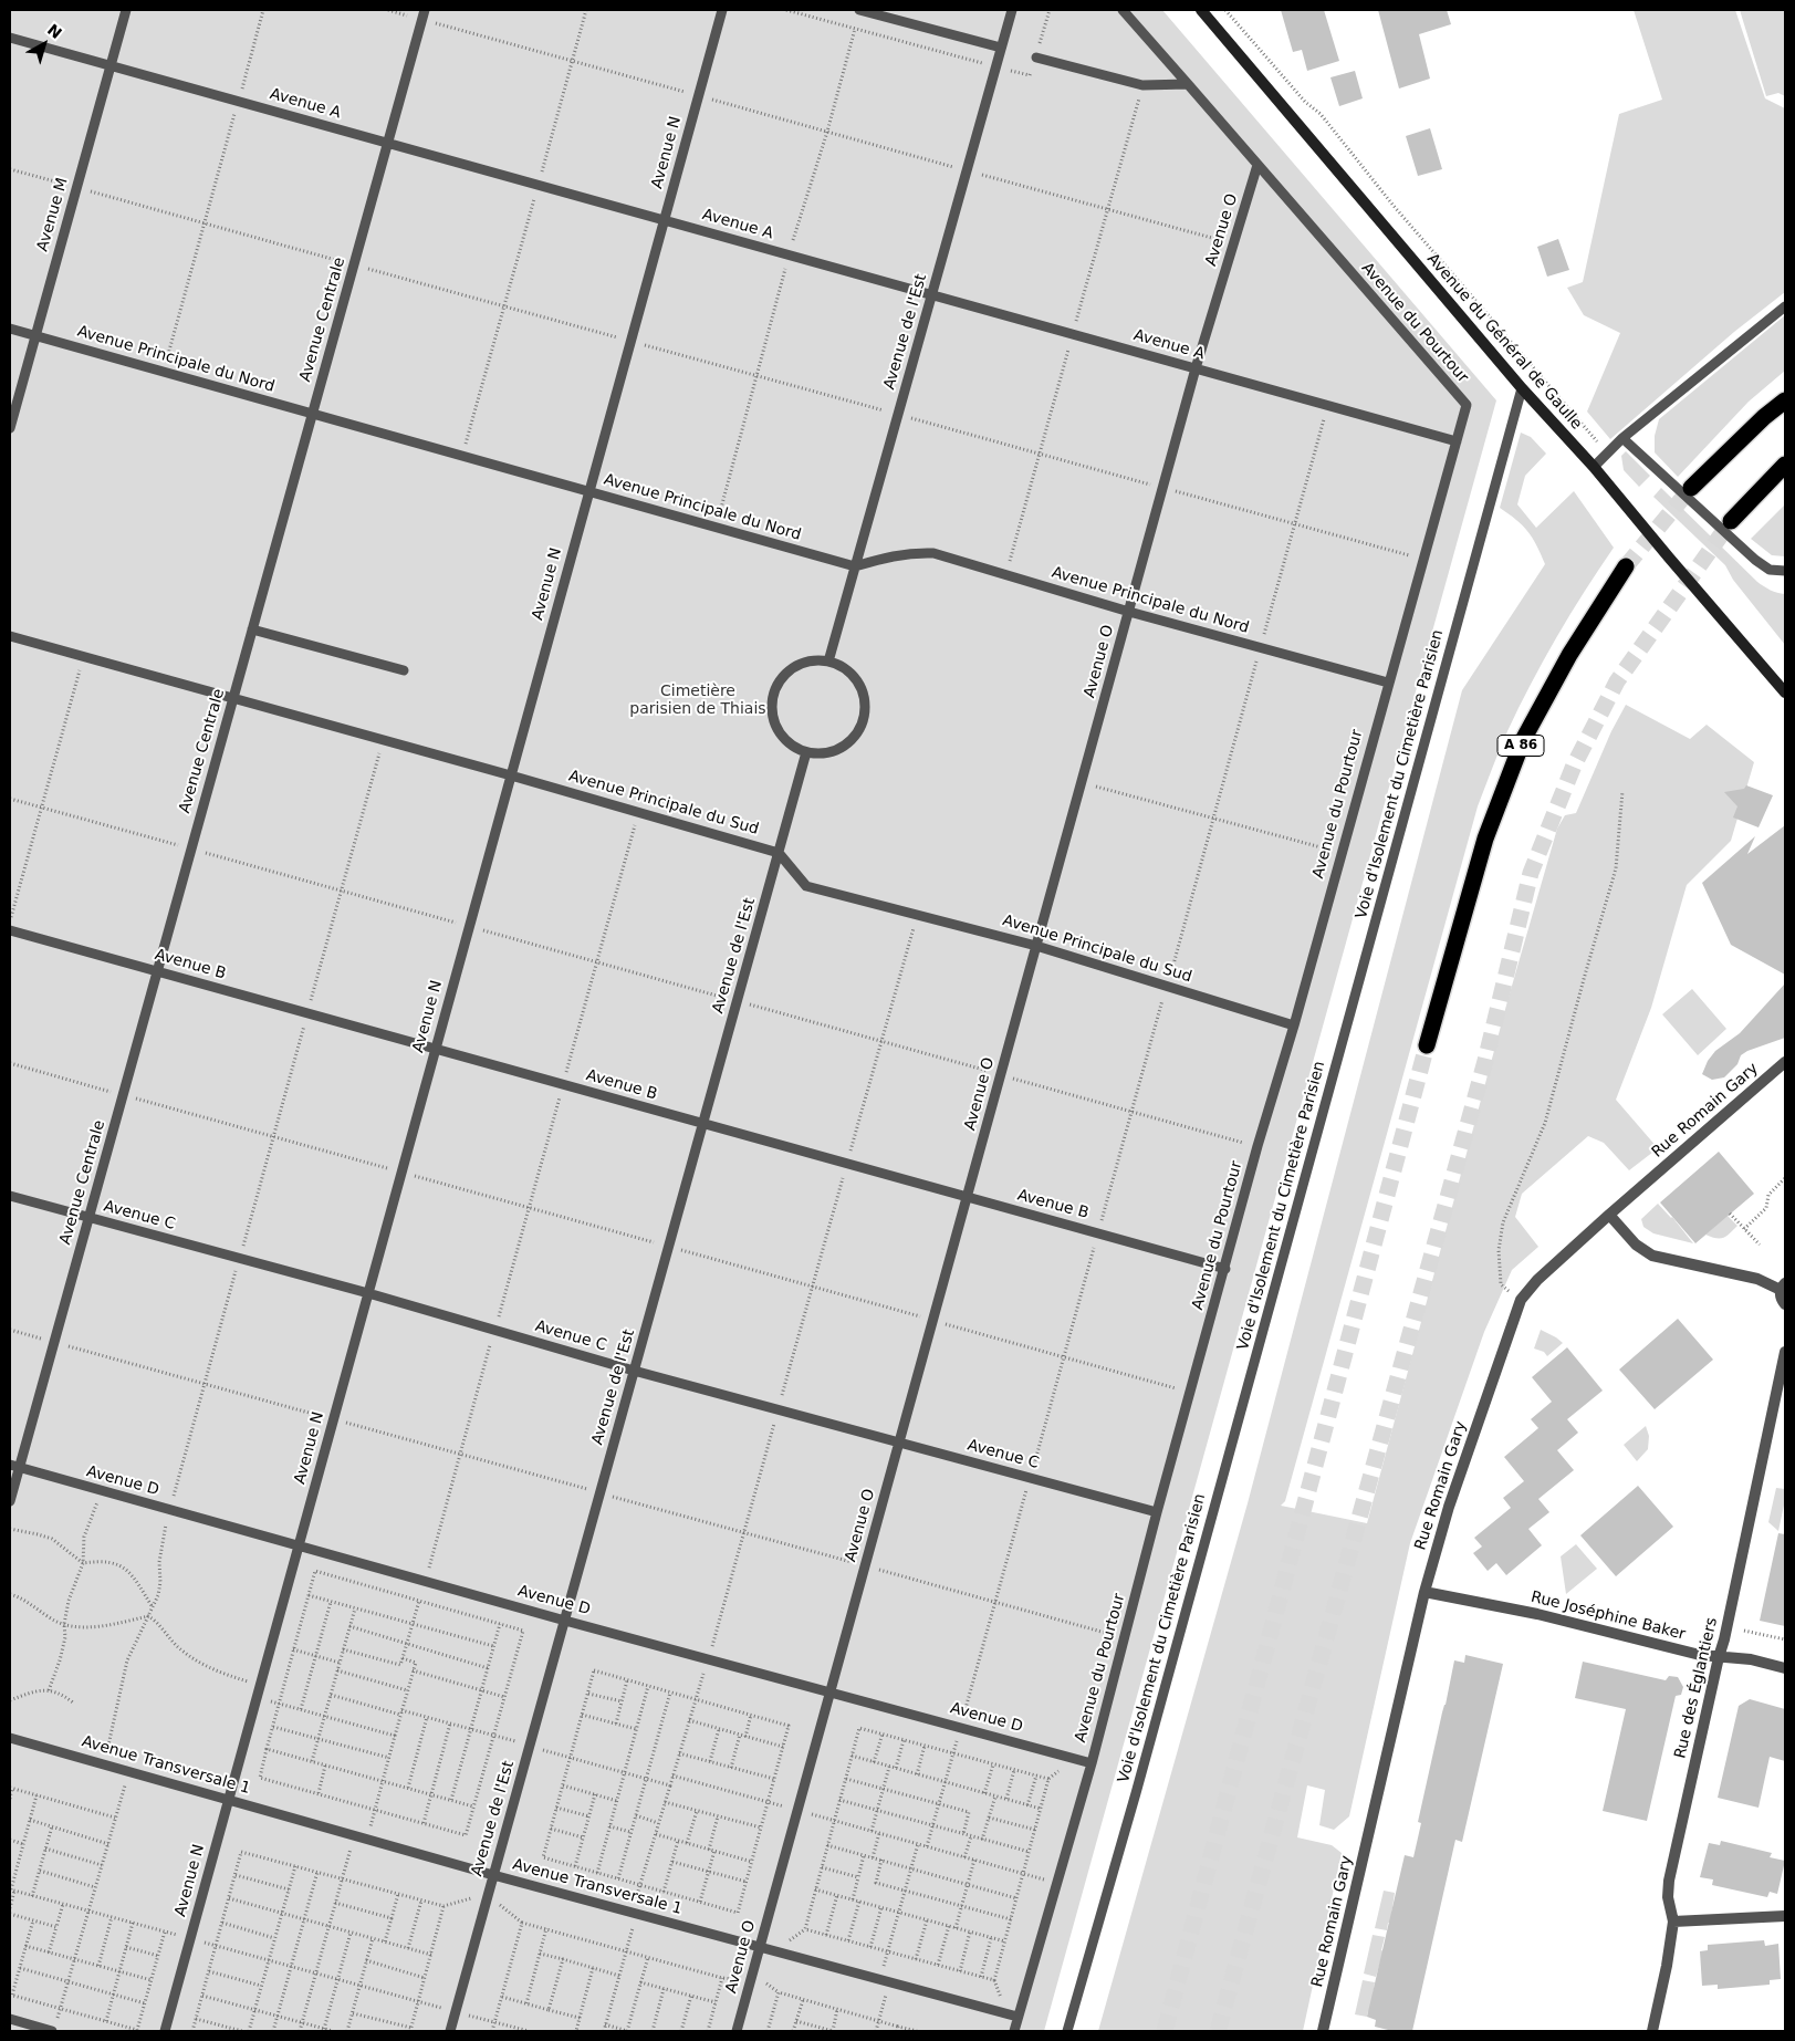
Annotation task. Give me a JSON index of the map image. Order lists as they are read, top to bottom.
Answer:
{
  "streets": {
    "highway": ["A 86"],
    "main road": ["Avenue du Général de Gaulle"],
    "street": ["Rue Romain Gary", "Rue Joséphine Baker", "Rue des Églantiers"],
    "lane": [
      "Avenue A",
      "Avenue N",
      "Avenue M",
      "Avenue O",
      "Avenue Centrale",
      "Avenue du Pourtour",
      "Avenue de l'Est",
      "Avenue Principale du Nord",
      "Voie d'Isolement du Cimetière Parisien",
      "Avenue Principale du Sud",
      "Avenue B",
      "Avenue C",
      "Avenue D",
      "Avenue Transversale 1"
    ]
  },
  "crossings": [
    ["Avenue A", "Avenue N"],
    ["Avenue A", "Avenue M"],
    ["Avenue A", "Avenue O"],
    ["Avenue A", "Avenue Centrale"],
    ["Avenue A", "Avenue du Pourtour"],
    ["Avenue A", "Avenue de l'Est"],
    ["Avenue N", "Avenue Principale du Nord"],
    ["Avenue N", "Avenue Principale du Sud"],
    ["Avenue N", "Avenue B"],
    ["Avenue N", "Avenue C"],
    ["Avenue N", "Avenue D"],
    ["Avenue N", "Avenue Transversale 1"],
    ["Avenue M", "Avenue Principale du Nord"],
    ["Avenue O", "Avenue du Pourtour"],
    ["Avenue O", "Avenue Principale du Nord"],
    ["Avenue O", "Avenue Principale du Sud"],
    ["Avenue O", "Avenue B"],
    ["Avenue O", "Avenue C"],
    ["Avenue O", "Avenue D"],
    ["Avenue O", "Avenue Transversale 1"],
    ["Avenue Centrale", "Avenue Principale du Nord"],
    ["Avenue Centrale", "Avenue Principale du Sud"],
    ["Avenue Centrale", "Avenue B"],
    ["Avenue Centrale", "Avenue C"],
    ["Avenue Centrale", "Avenue D"],
    ["Avenue du Pourtour", "Avenue Principale du Nord"],
    ["Avenue du Pourtour", "Avenue Principale du Sud"],
    ["Avenue du Pourtour", "Avenue B"],
    ["Avenue du Pourtour", "Avenue C"],
    ["Avenue du Pourtour", "Avenue D"],
    ["Avenue du Pourtour", "Avenue Transversale 1"],
    ["Avenue de l'Est", "Avenue Principale du Nord"],
    ["Avenue de l'Est", "Avenue Principale du Sud"],
    ["Avenue de l'Est", "Avenue B"],
    ["Avenue de l'Est", "Avenue C"],
    ["Avenue de l'Est", "Avenue D"],
    ["Avenue de l'Est", "Avenue Transversale 1"],
    ["Avenue du Général de Gaulle", "Voie d'Isolement du Cimetière Parisien"],
    ["Rue Romain Gary", "Rue Joséphine Baker"],
    ["Rue Joséphine Baker", "Rue des Églantiers"]
  ],
  "parks": ["Cimetière parisien de Thiais"],
  "north": "top right"
}
